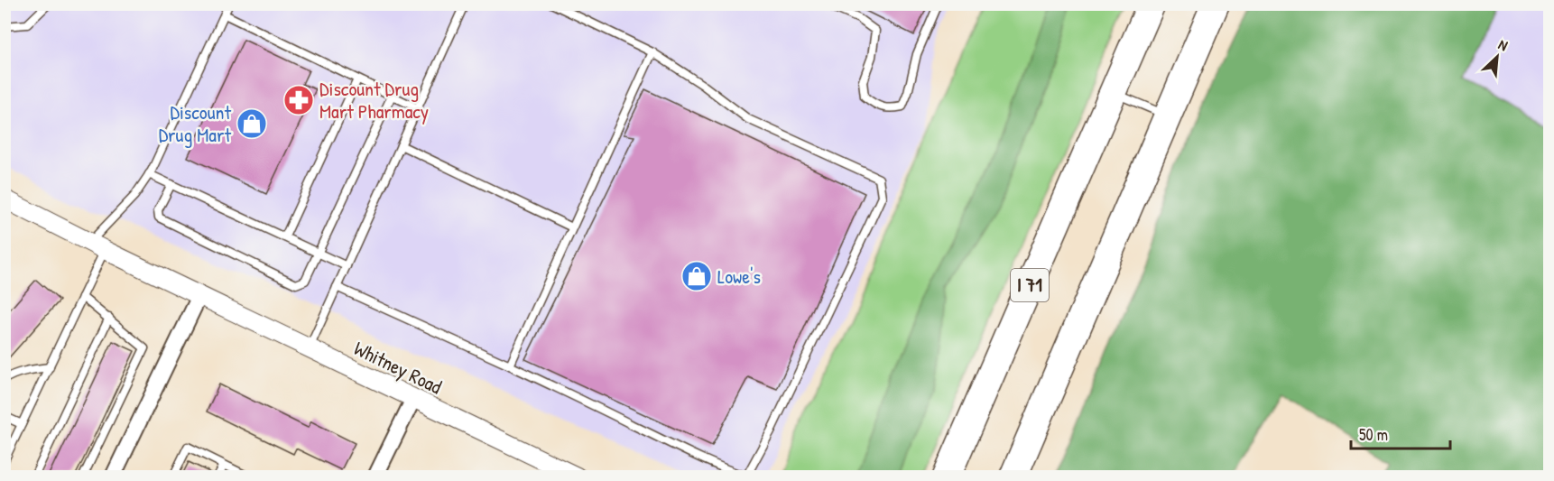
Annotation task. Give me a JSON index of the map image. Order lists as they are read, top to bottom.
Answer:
{
  "streets": {
    "highway": ["I 71"],
    "street": ["Whitney Road"]
  },
  "places": {
    "pharmacy": ["Discount Drug Mart Pharmacy"],
    "shop": ["Discount Drug Mart", "Lowe's"]
  },
  "scale_bar": "50 m",
  "north": "top right"
}
